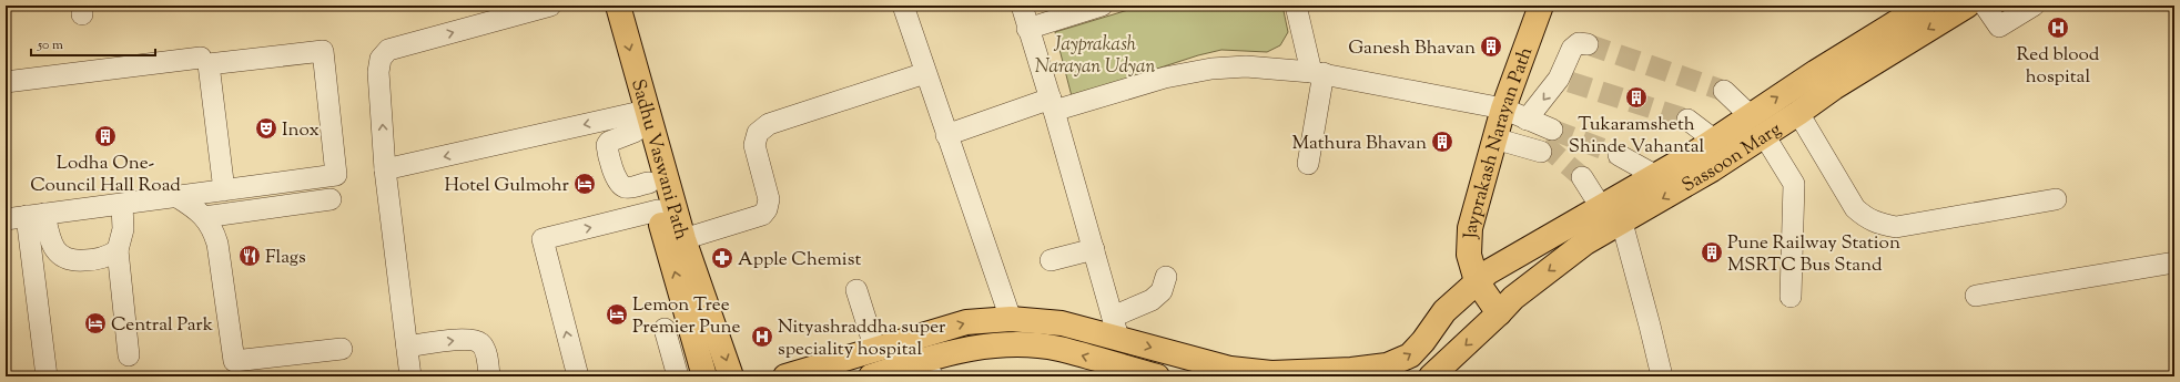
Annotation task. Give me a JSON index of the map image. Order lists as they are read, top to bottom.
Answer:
{
  "streets": {
    "main road": ["Jayprakash Narayan Path", "Sassoon Marg", "Sadhu Vaswani Path"]
  },
  "crossings": [
    ["Jayprakash Narayan Path", "Sassoon Marg"]
  ],
  "parks": ["Jayprakash Narayan Udyan"],
  "places": {
    "hospital": ["Red blood hospital", "Nityashraddha super speciality hospital"],
    "building": [
      "Ganesh Bhavan",
      "Tukaramsheth Shinde Vahantal",
      "Lodha One- Council Hall Road",
      "Mathura Bhavan",
      "Pune Railway Station MSRTC Bus Stand"
    ],
    "theatre": ["Inox"],
    "hotel": ["Hotel Gulmohr", "Lemon Tree Premier Pune", "Central Park"],
    "restaurant": ["Flags"],
    "pharmacy": ["Apple Chemist"]
  },
  "scale_bar": "50 m"
}
